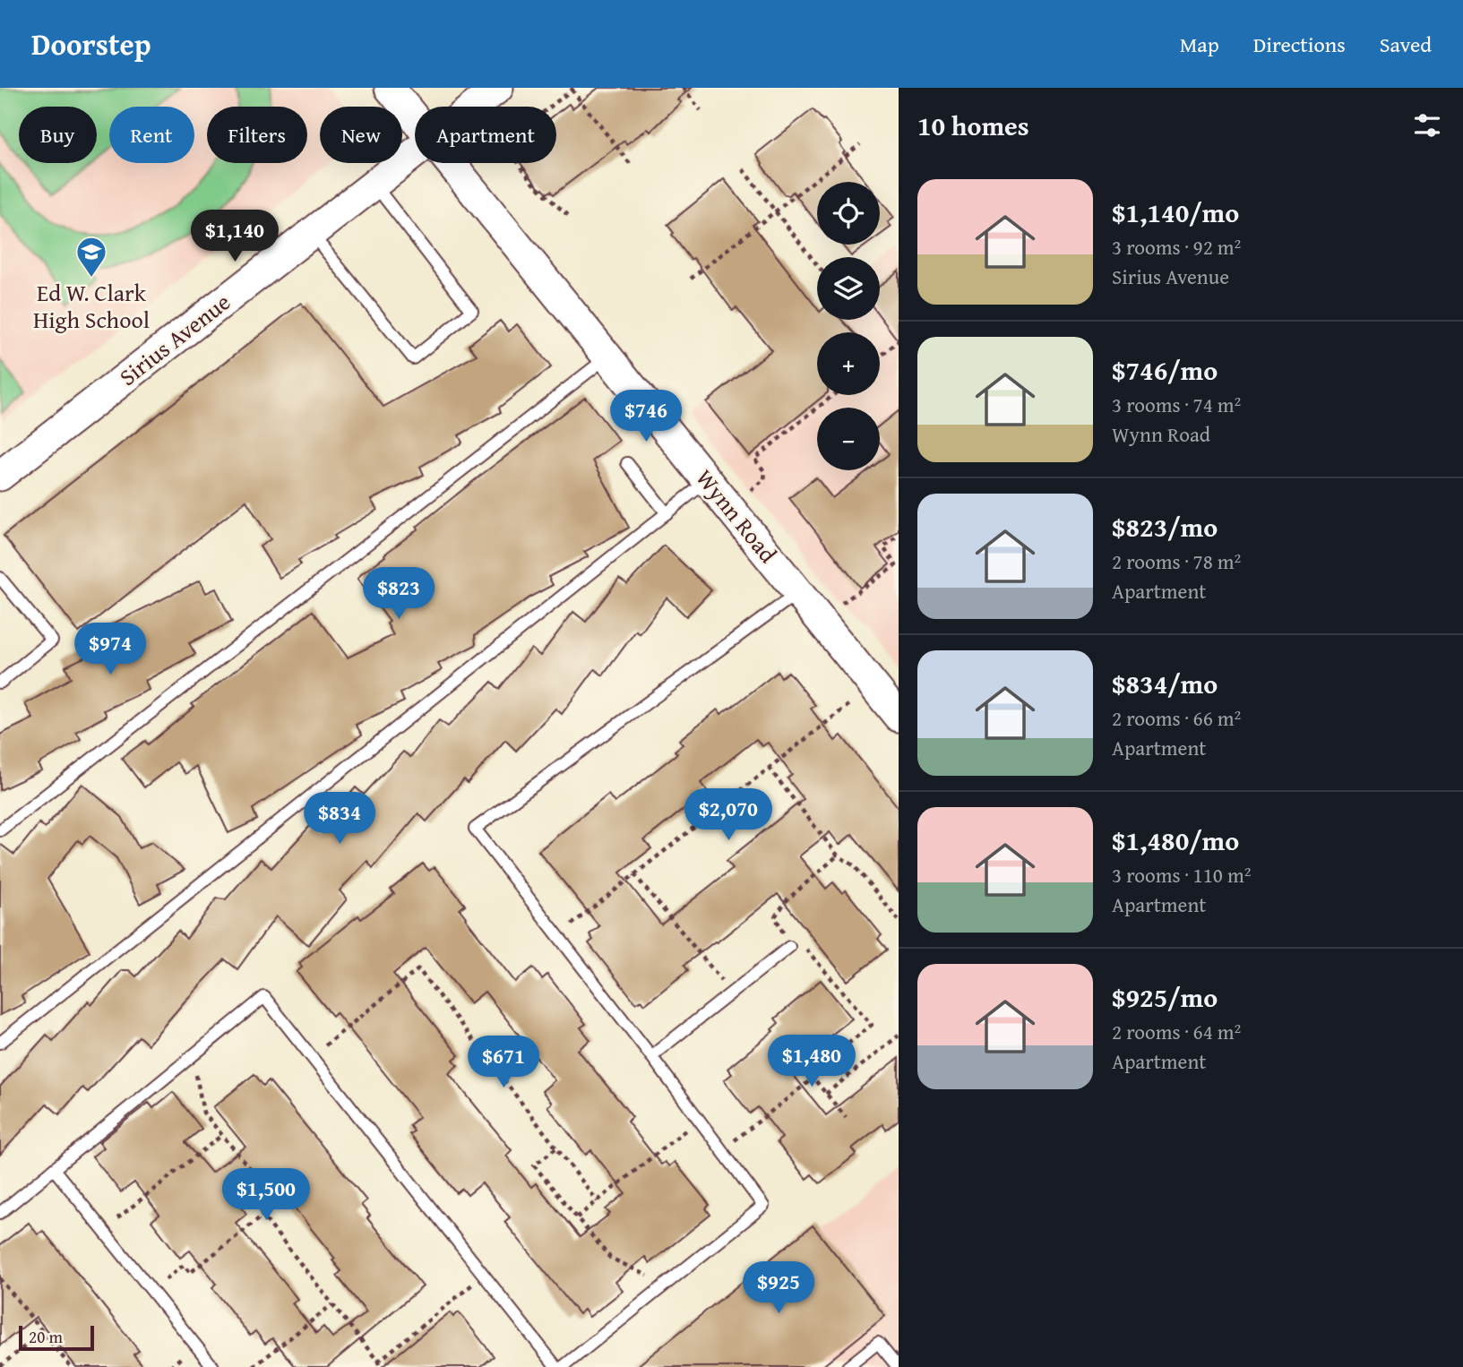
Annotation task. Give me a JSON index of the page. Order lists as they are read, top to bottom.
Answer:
{
  "streets": {
    "street": ["Sirius Avenue", "Wynn Road"]
  },
  "places": {
    "school or university": ["Ed W. Clark High School"]
  },
  "scale_bar": "20 m",
  "page": {
    "header": "Doorstep",
    "nav": ["Map", "Directions", "Saved"],
    "heading": "10 homes",
    "chip": [
      "Buy",
      "Rent",
      "Filters",
      "New",
      "Apartment"
    ],
    "list": [
      {
        "name": "$1,140/mo",
        "note": "3 rooms · 92 m² · Sirius Avenue"
      },
      {
        "name": "$746/mo",
        "note": "3 rooms · 74 m² · Wynn Road"
      },
      {
        "name": "$823/mo",
        "note": "2 rooms · 78 m² · Apartment"
      },
      {
        "name": "$834/mo",
        "note": "2 rooms · 66 m² · Apartment"
      },
      {
        "name": "$1,480/mo",
        "note": "3 rooms · 110 m² · Apartment"
      },
      {
        "name": "$925/mo",
        "note": "2 rooms · 64 m² · Apartment"
      }
    ],
    "map_buttons": ["+", "−"],
    "price": [
      "$1,140",
      "$746",
      "$823",
      "$974",
      "$2,070",
      "$834",
      "$1,480",
      "$671",
      "$1,500",
      "$925"
    ],
    "scale": "20 m"
  }
}
